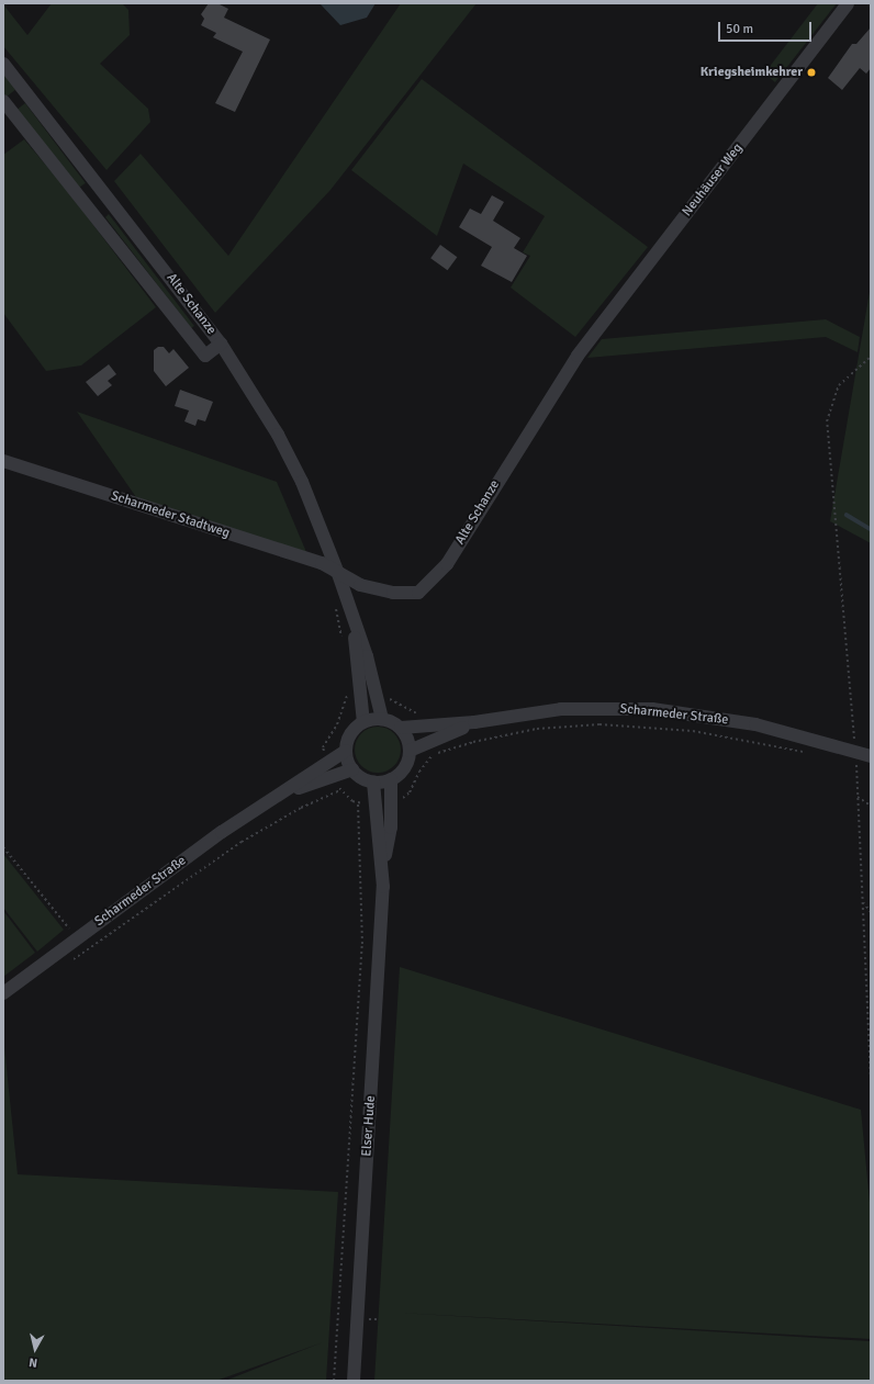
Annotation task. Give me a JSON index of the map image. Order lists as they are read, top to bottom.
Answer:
{
  "streets": {
    "street": [
      "Neuhäuser Weg",
      "Alte Schanze",
      "Scharmeder Stadtweg",
      "Scharmeder Straße",
      "Elser Hude"
    ]
  },
  "crossings": [
    ["Neuhäuser Weg", "Alte Schanze"],
    ["Alte Schanze", "Scharmeder Stadtweg"],
    ["Alte Schanze", "Scharmeder Straße"],
    ["Alte Schanze", "Elser Hude"],
    ["Scharmeder Straße", "Elser Hude"]
  ],
  "places": ["Kriegsheimkehrer"],
  "scale_bar": "50 m",
  "north": "bottom"
}
